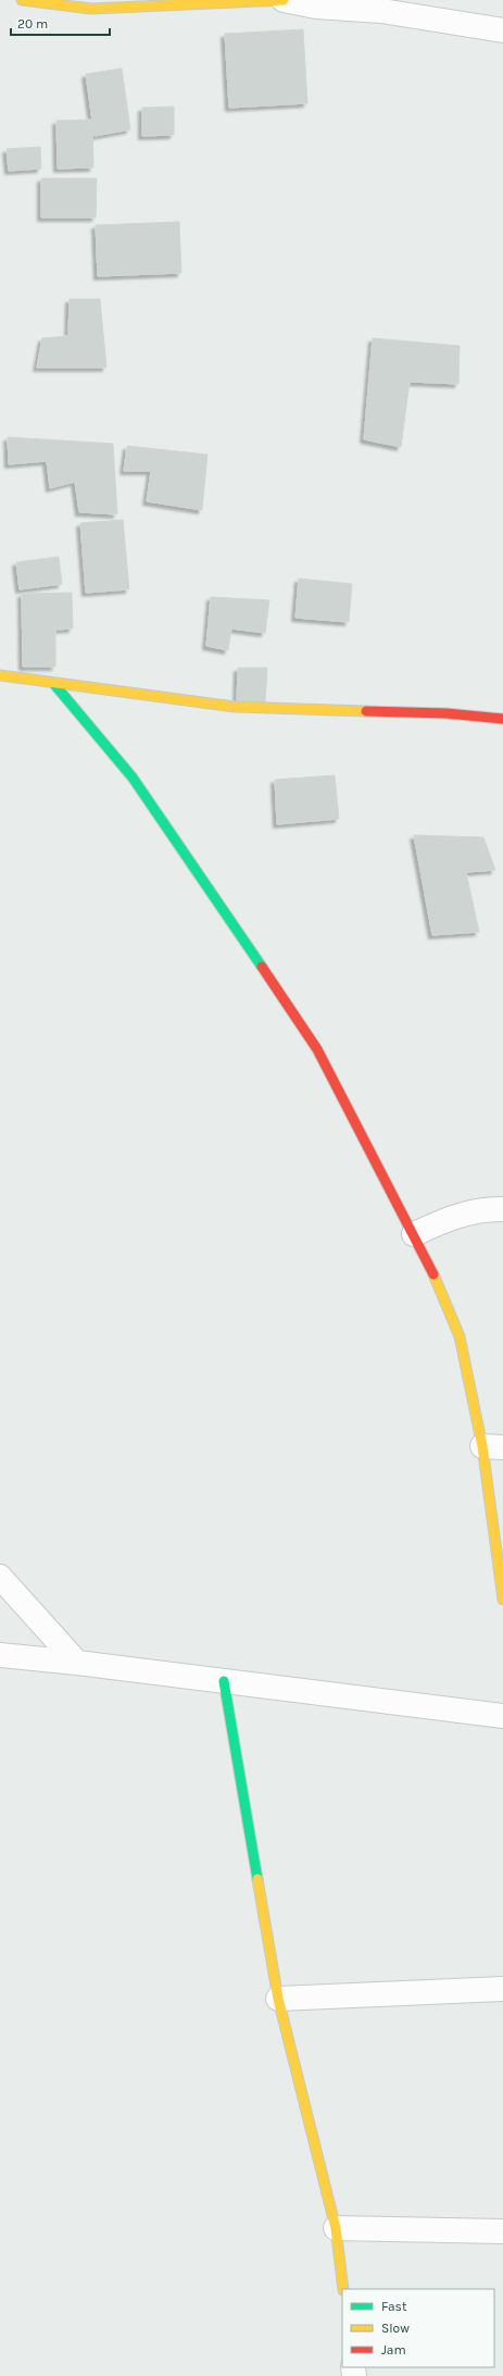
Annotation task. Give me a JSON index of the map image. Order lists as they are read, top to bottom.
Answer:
{
  "legend": ["Fast", "Slow", "Jam"],
  "scale_bar": "20 m"
}
